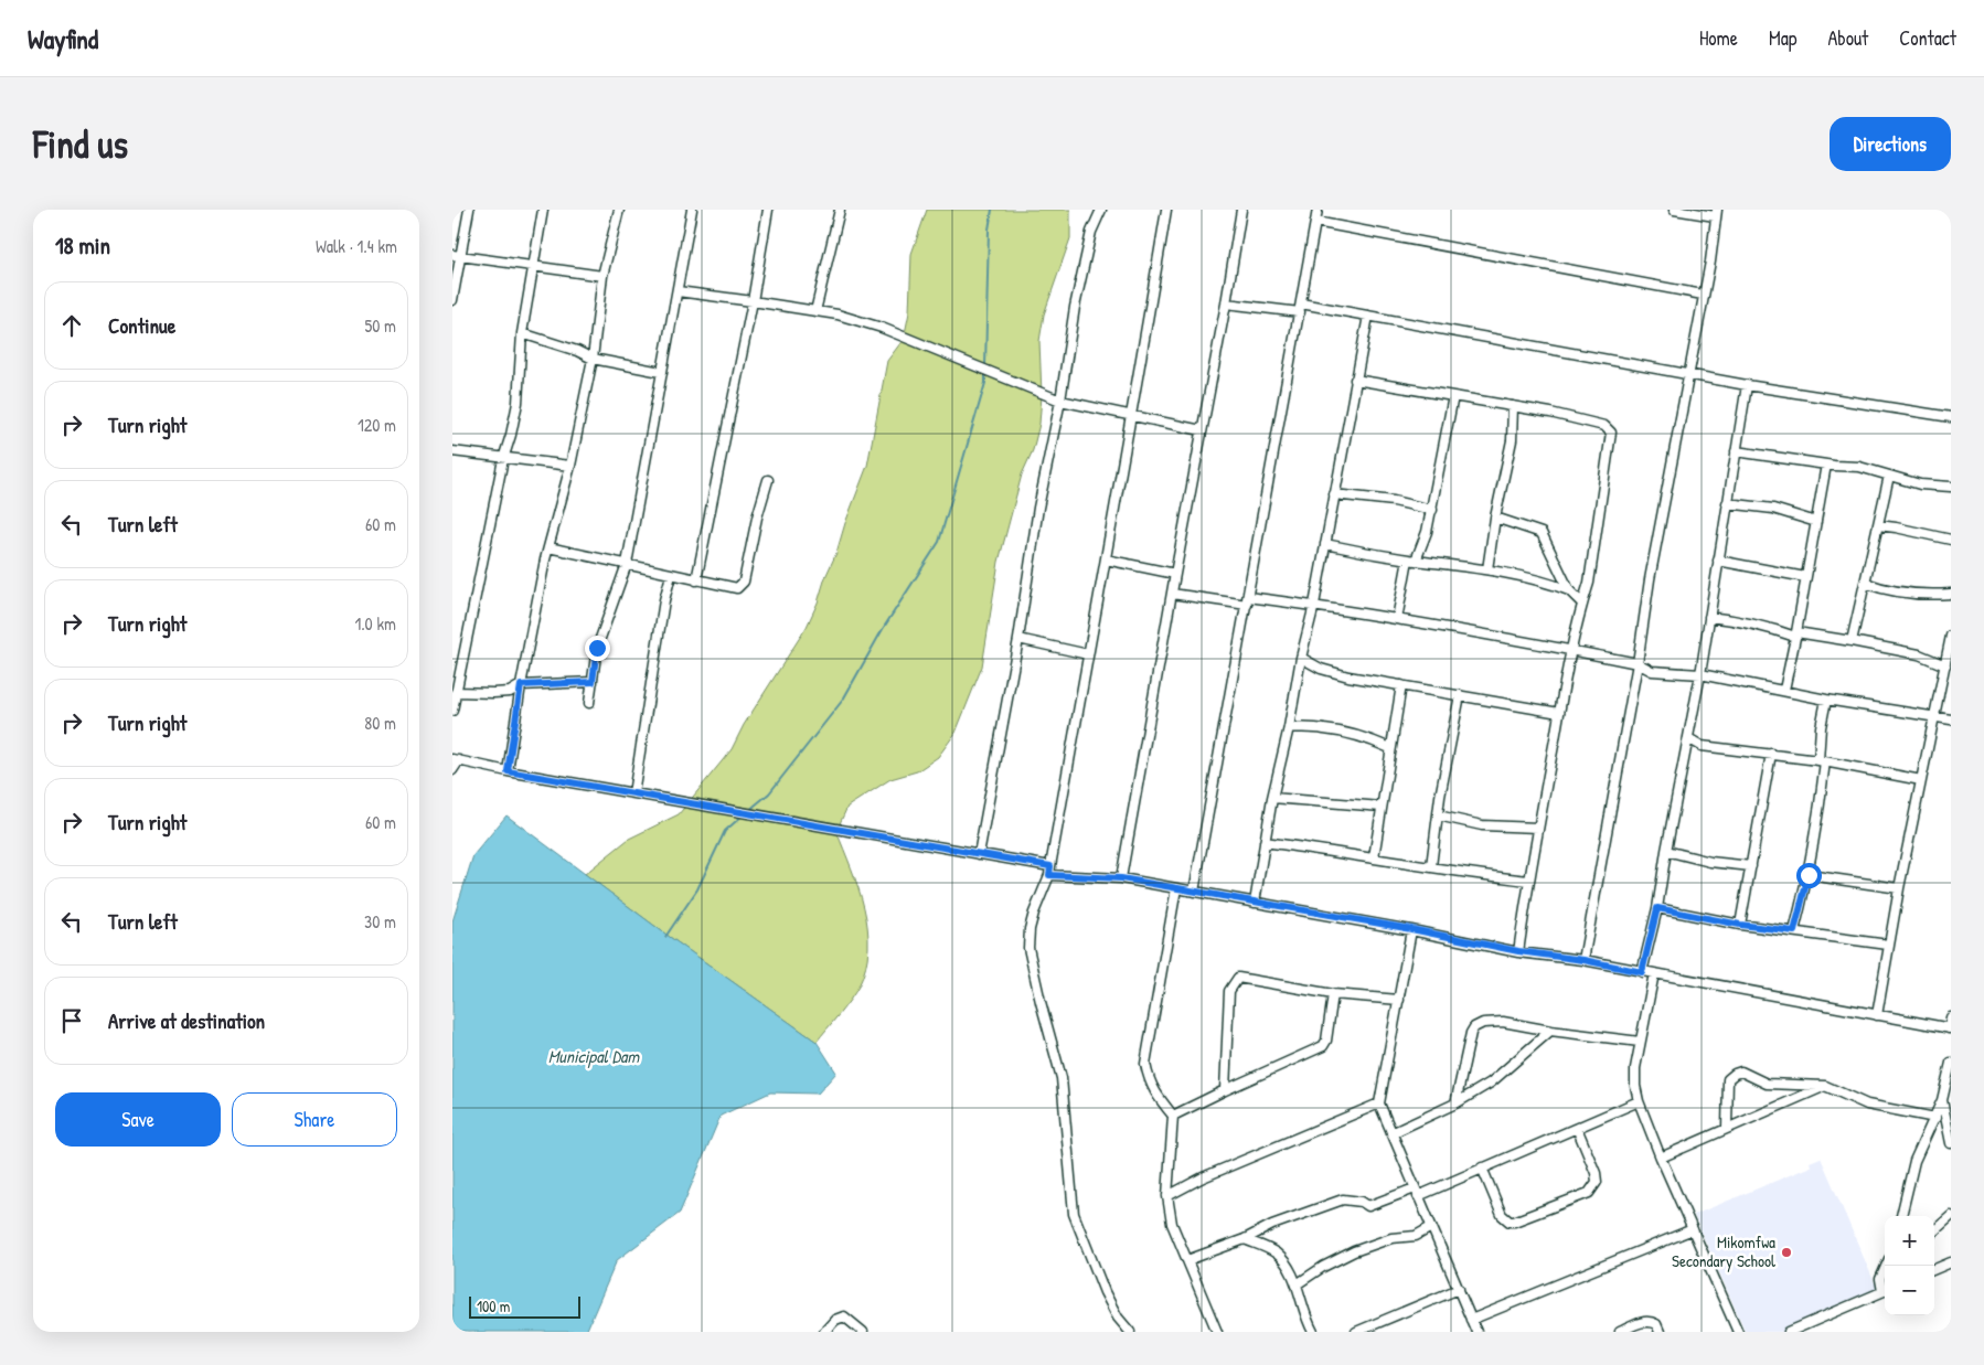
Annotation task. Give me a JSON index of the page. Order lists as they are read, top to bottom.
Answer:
{
  "water": ["Municipal Dam"],
  "places": ["Mikomfwa Secondary School"],
  "scale_bar": "100 m",
  "page": {
    "header": "Wayfind",
    "nav": [
      "Home",
      "Map",
      "About",
      "Contact"
    ],
    "buttons": [
      "Directions",
      ["Save", "Share"]
    ],
    "title": "Find us",
    "heading": ["18 min", "Walk · 1.4 km"],
    "list": [
      ["Continue", "50 m"],
      ["Turn right", "120 m"],
      ["Turn left", "60 m"],
      ["Turn right", "1.0 km"],
      ["Turn right", "80 m"],
      ["Turn right", "60 m"],
      ["Turn left", "30 m"],
      "Arrive at destination"
    ],
    "map_buttons": ["+", "−"],
    "scale": "100 m"
  }
}
